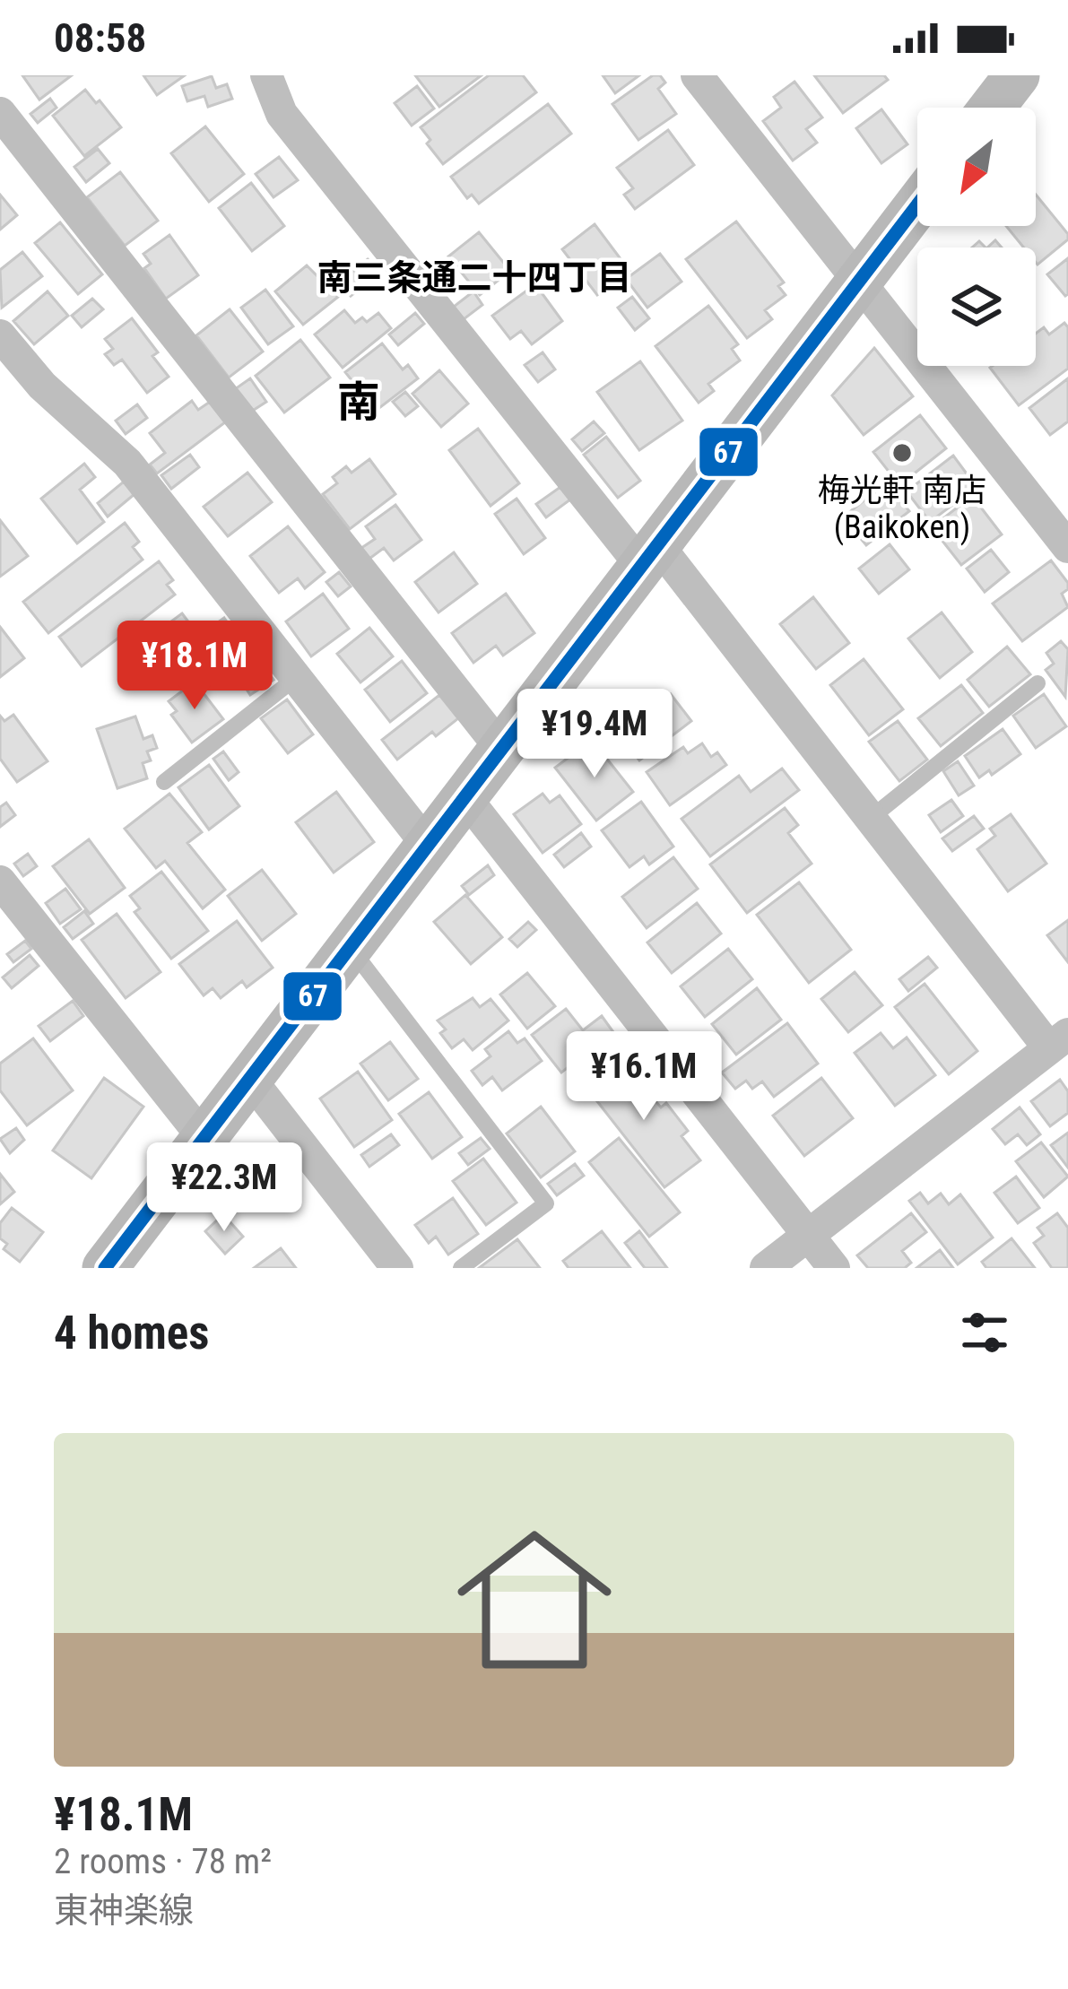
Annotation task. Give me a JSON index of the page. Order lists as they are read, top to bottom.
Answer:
{
  "districts": ["南三条通二十四丁目", "南"],
  "places": ["梅光軒 南店 (Baikoken)"],
  "lines": ["transit line 67"],
  "north": "bottom left",
  "page": {
    "status": "08:58",
    "price": [
      "¥18.1M",
      "¥19.4M",
      "¥16.1M",
      "¥22.3M"
    ],
    "heading": "4 homes",
    "list": [
      {
        "name": "¥18.1M",
        "note": "2 rooms · 78 m² · 東神楽線"
      }
    ]
  }
}
